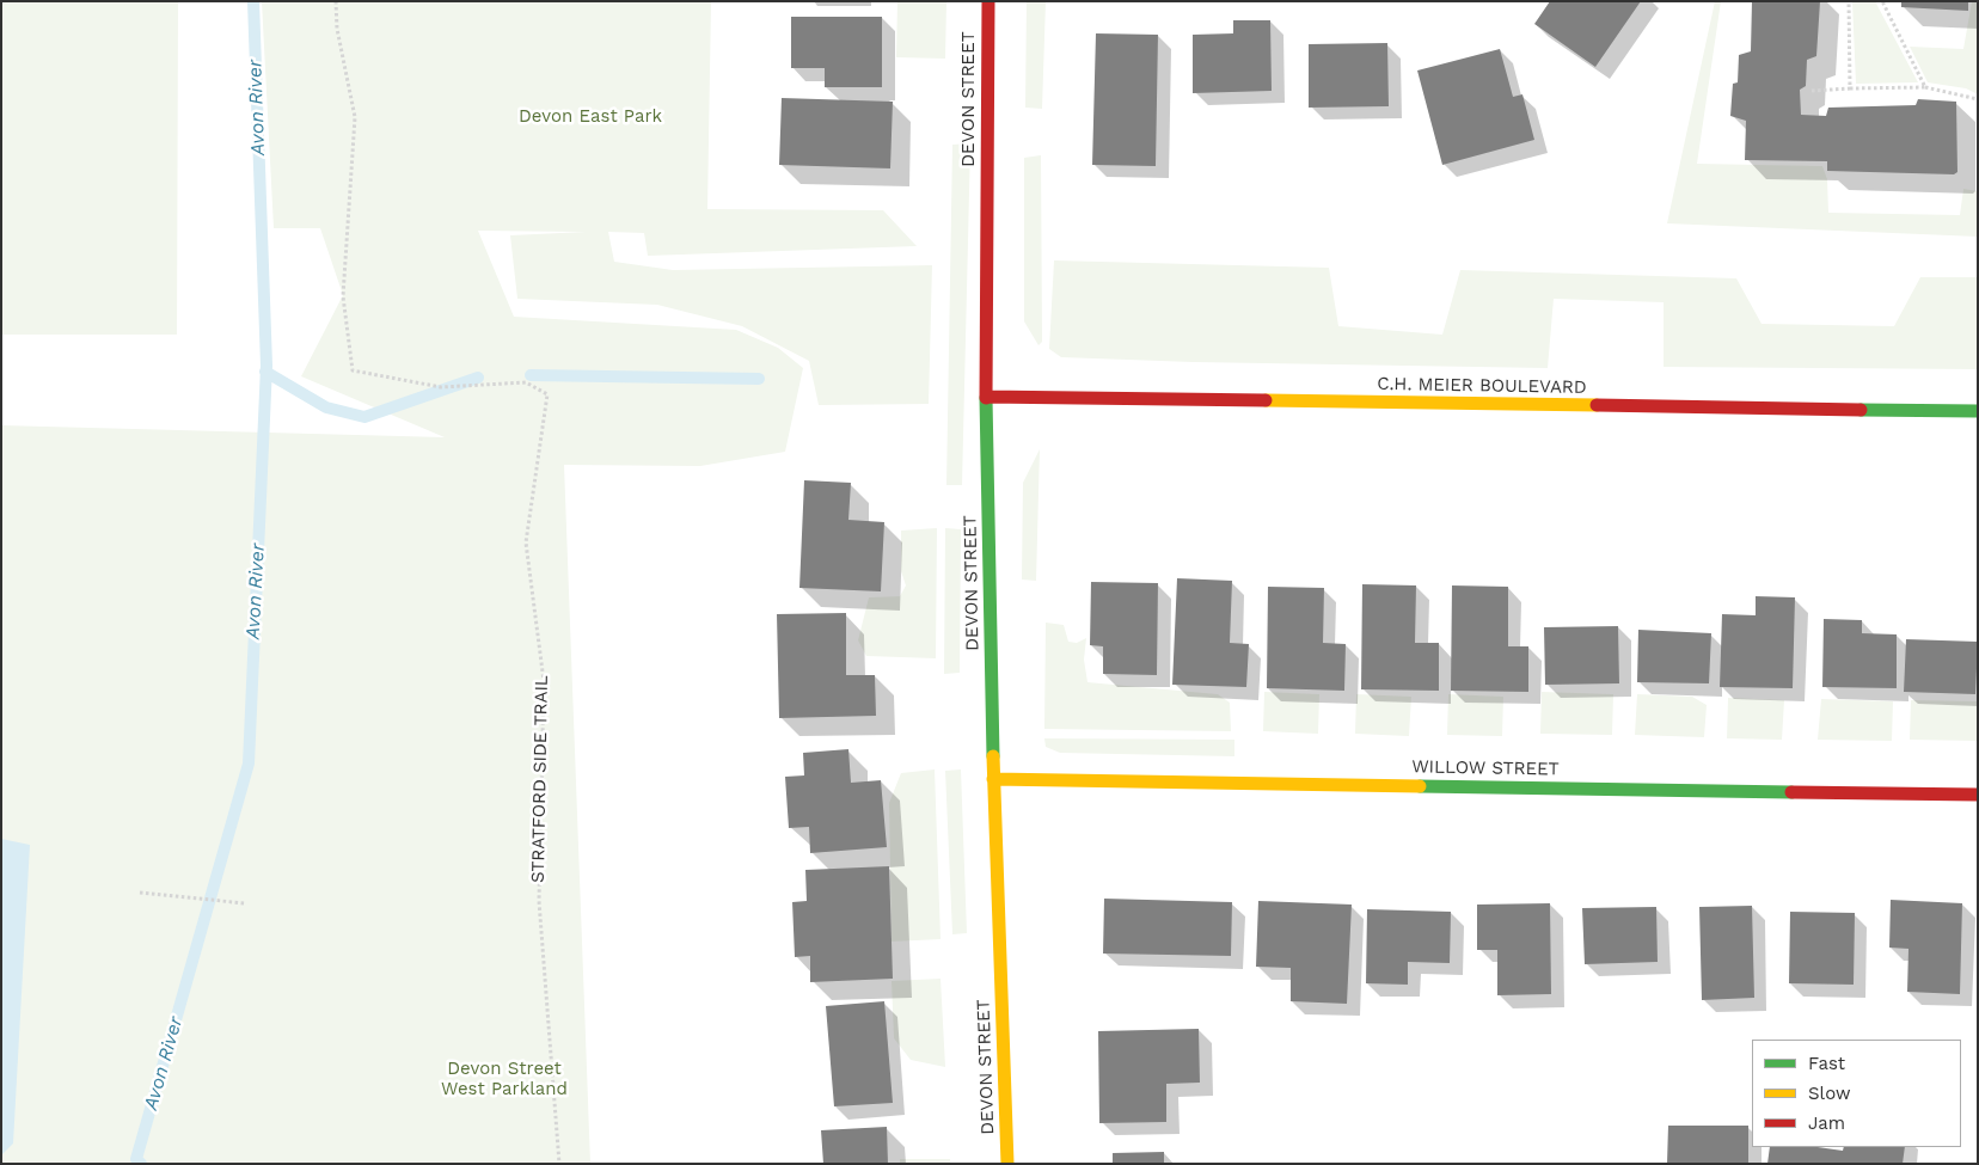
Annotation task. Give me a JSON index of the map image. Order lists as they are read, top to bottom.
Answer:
{
  "streets": {
    "street": ["DEVON STREET", "C.H. MEIER BOULEVARD", "WILLOW STREET"],
    "path": ["STRATFORD SIDE TRAIL"]
  },
  "crossings": [
    ["DEVON STREET", "C.H. MEIER BOULEVARD"],
    ["DEVON STREET", "WILLOW STREET"]
  ],
  "water": ["Avon River"],
  "parks": ["Devon East Park", "Devon Street West Parkland"],
  "legend": ["Fast", "Slow", "Jam"]
}
